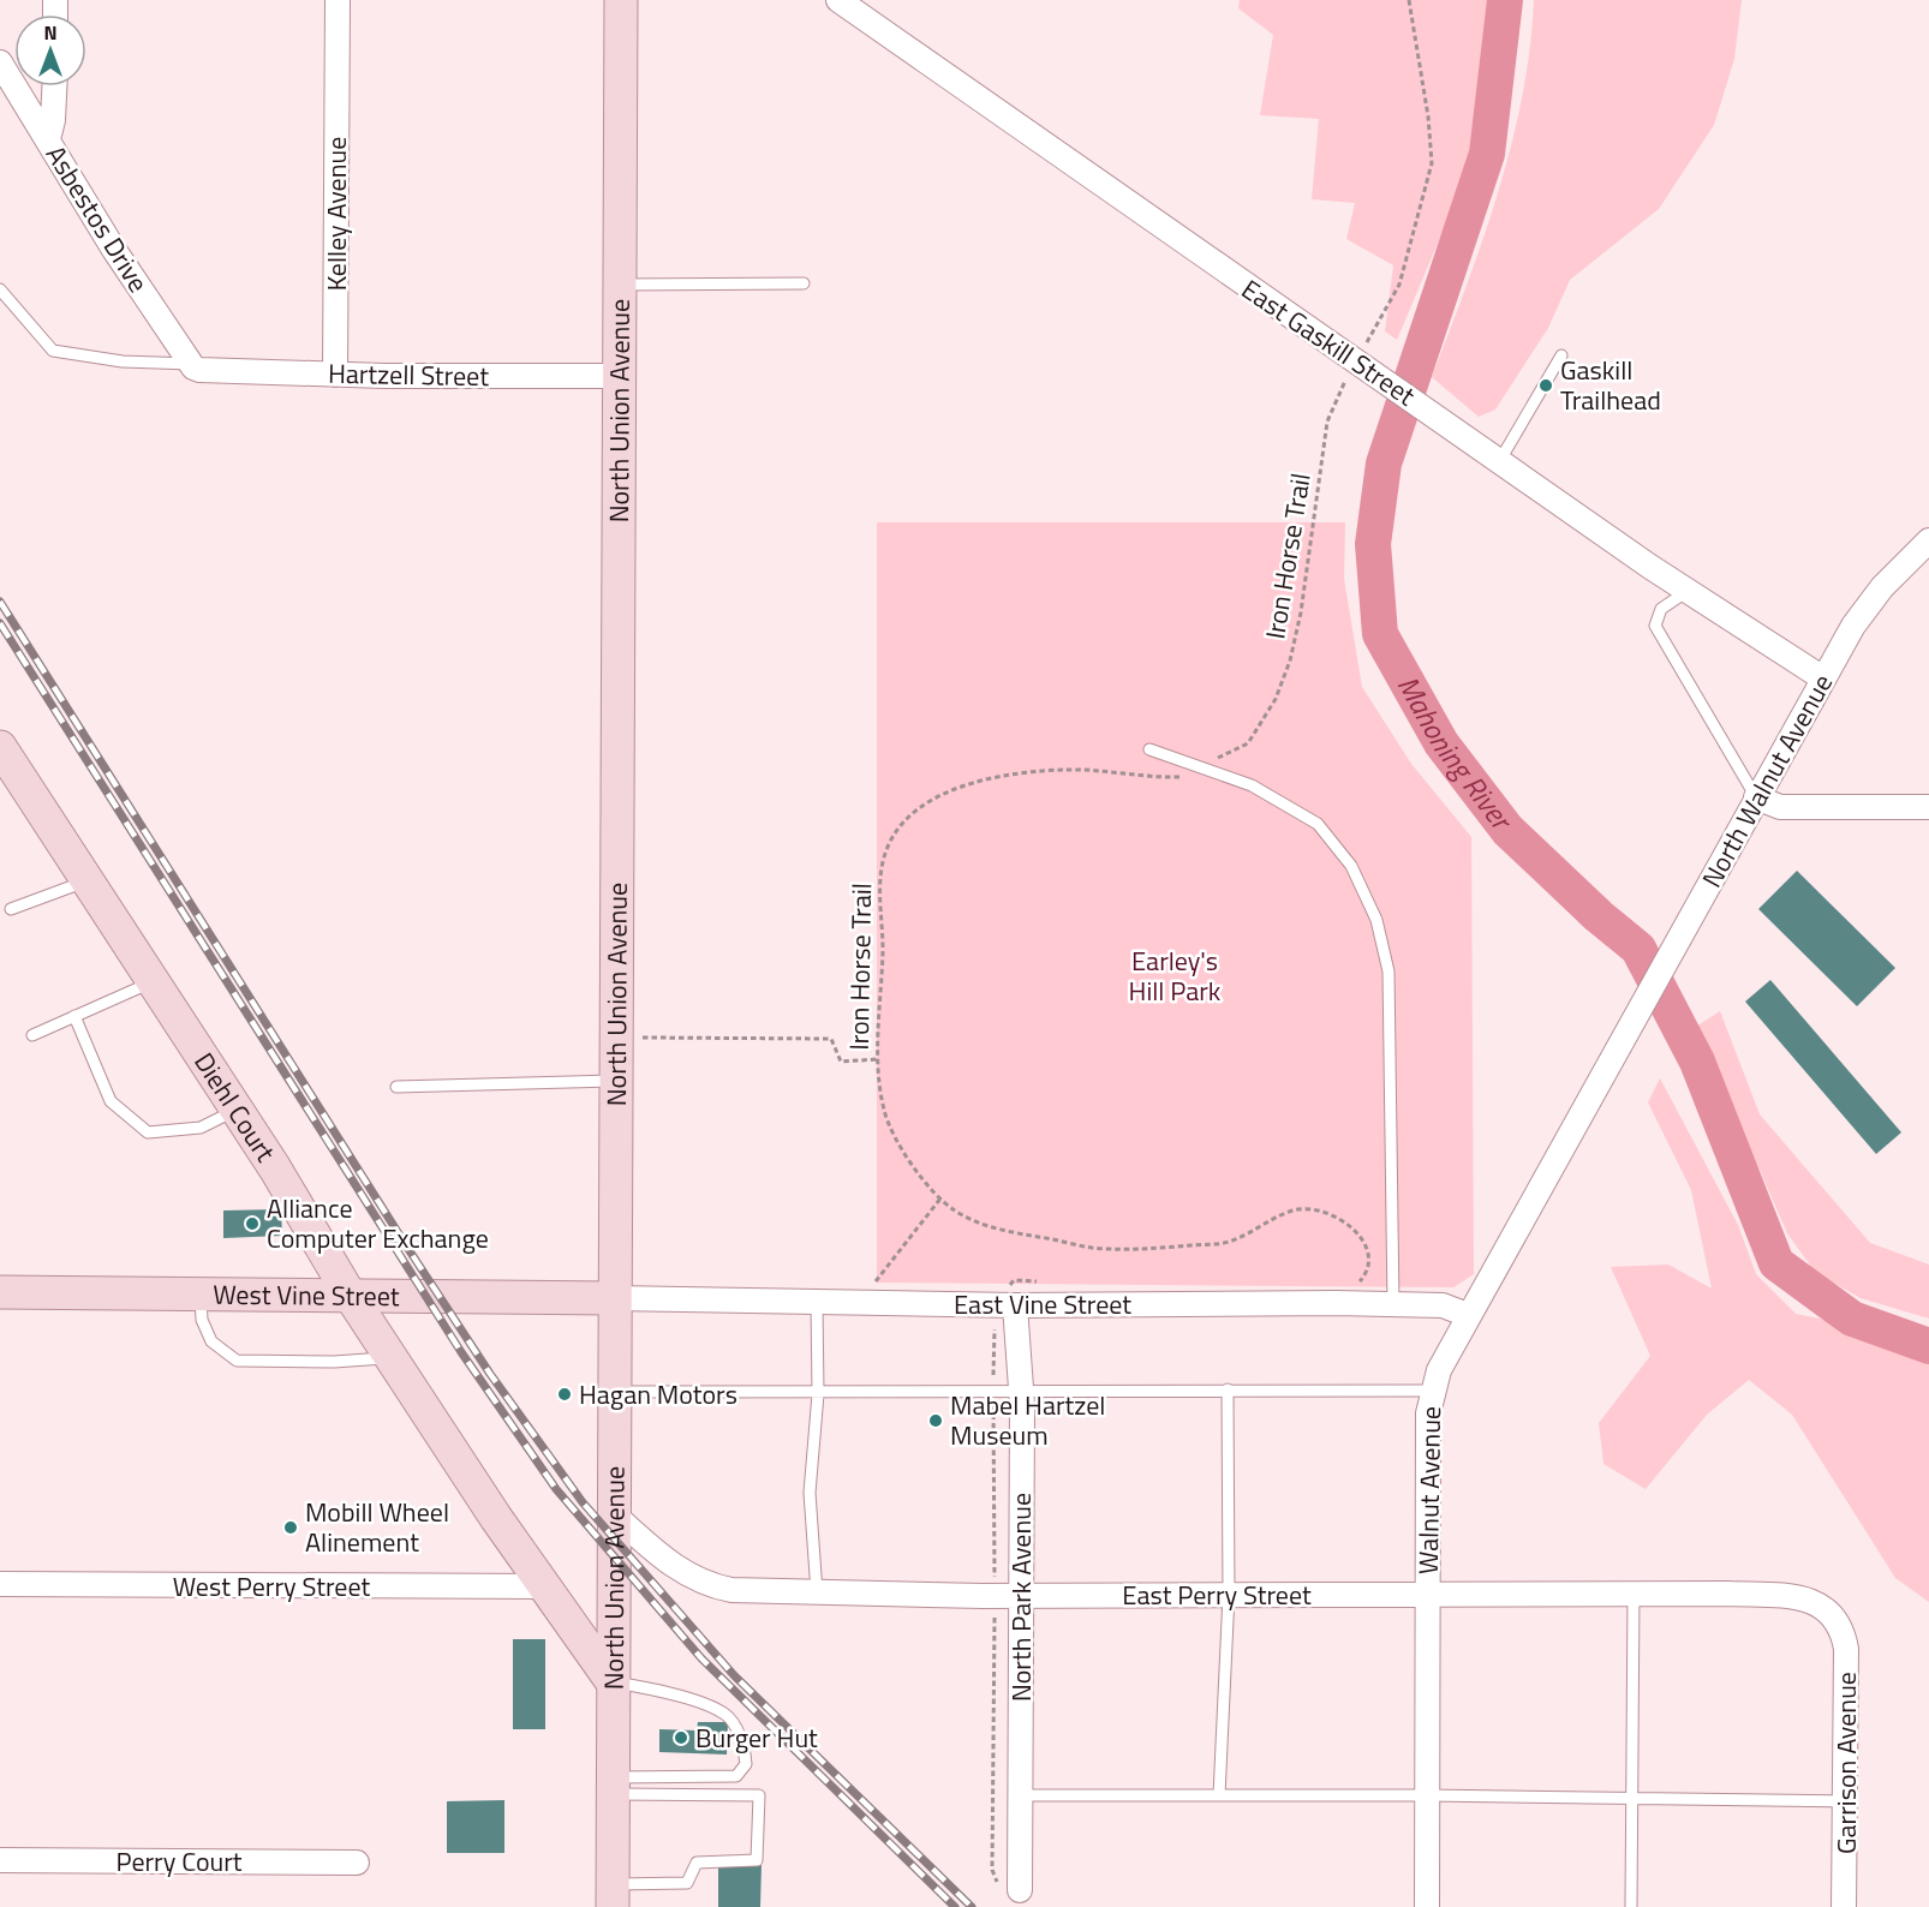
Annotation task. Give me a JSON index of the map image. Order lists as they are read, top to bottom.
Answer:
{
  "streets": {
    "main road": ["North Union Avenue", "Diehl Court", "West Vine Street"],
    "street": [
      "Kelley Avenue",
      "Asbestos Drive",
      "East Gaskill Street",
      "Hartzell Street",
      "North Walnut Avenue",
      "East Vine Street",
      "Walnut Avenue",
      "West Perry Street",
      "East Perry Street",
      "North Park Avenue",
      "Garrison Avenue",
      "Perry Court"
    ],
    "path": ["Iron Horse Trail"]
  },
  "crossings": [
    ["Kelley Avenue", "Hartzell Street"],
    ["Asbestos Drive", "Hartzell Street"],
    ["East Gaskill Street", "Iron Horse Trail"],
    ["East Gaskill Street", "North Walnut Avenue"],
    ["Hartzell Street", "North Union Avenue"],
    ["North Union Avenue", "Diehl Court"],
    ["North Union Avenue", "West Vine Street"],
    ["North Union Avenue", "East Vine Street"],
    ["North Union Avenue", "East Perry Street"],
    ["North Walnut Avenue", "Walnut Avenue"],
    ["Diehl Court", "West Vine Street"],
    ["Diehl Court", "West Perry Street"],
    ["West Vine Street", "East Vine Street"],
    ["East Vine Street", "Walnut Avenue"],
    ["East Vine Street", "North Park Avenue"],
    ["Walnut Avenue", "East Perry Street"],
    ["East Perry Street", "North Park Avenue"],
    ["East Perry Street", "Garrison Avenue"]
  ],
  "water": ["Mahoning River"],
  "parks": ["Earley's Hill Park"],
  "places": [
    "Gaskill Trailhead",
    "Alliance Computer Exchange",
    "Hagan Motors",
    "Mabel Hartzel Museum",
    "Mobill Wheel Alinement",
    "Burger Hut"
  ],
  "north": "top"
}
